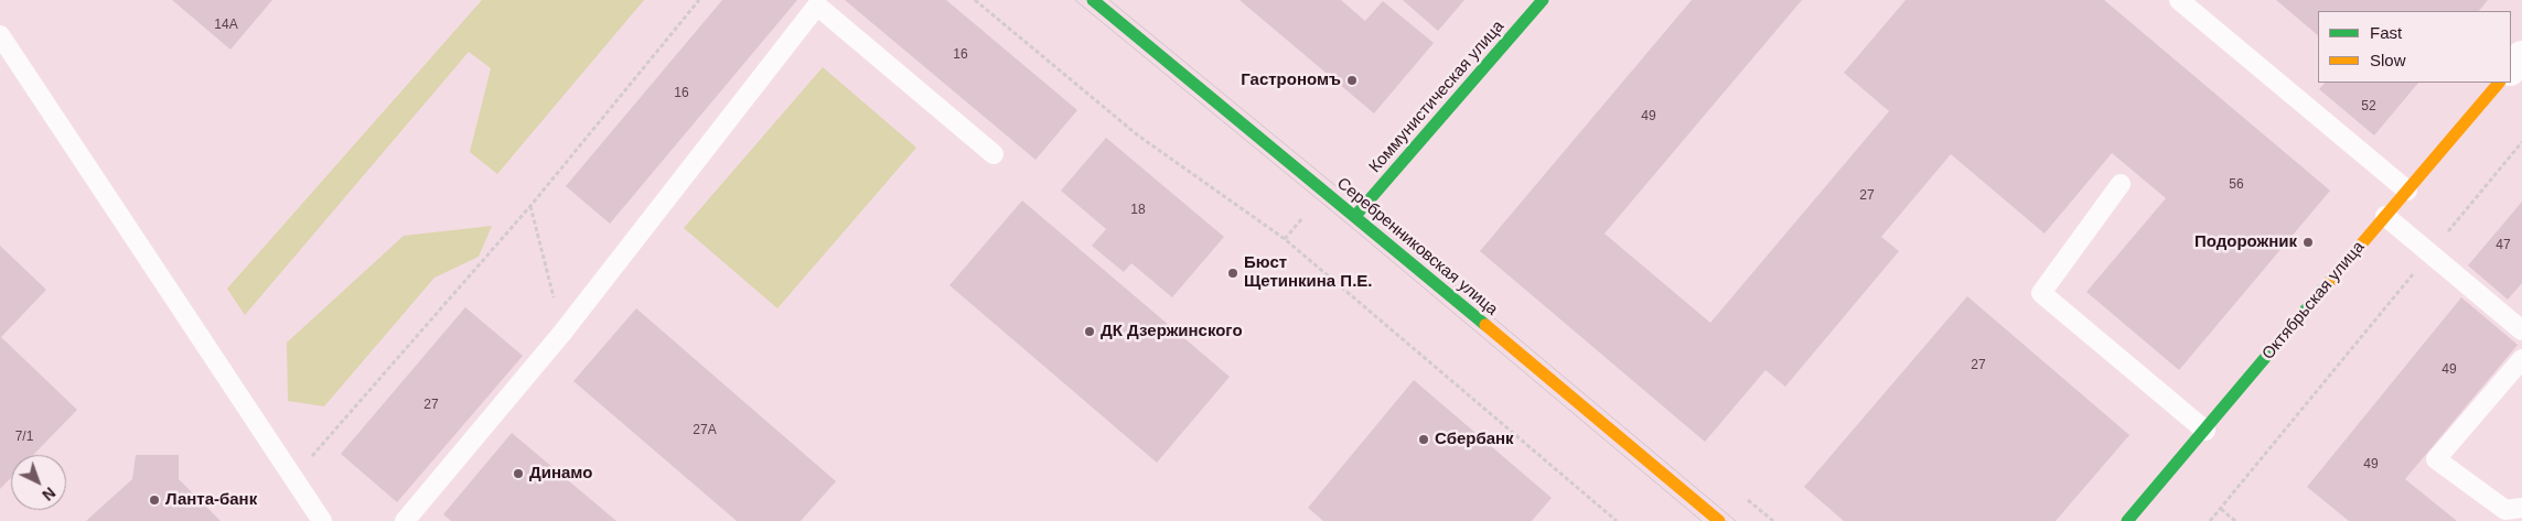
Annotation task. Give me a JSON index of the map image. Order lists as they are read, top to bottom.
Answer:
{
  "streets": {
    "street": ["Коммунистическая улица", "Серебренниковская улица", "Октябрьская улица"]
  },
  "crossings": [
    ["Коммунистическая улица", "Серебренниковская улица"]
  ],
  "places": [
    "Гастрономъ",
    "Подорожник",
    "Бюст Щетинкина П.Е.",
    "ДК Дзержинского",
    "Сбербанк",
    "Динамо",
    "Ланта-банк"
  ],
  "house_numbers": [
    "14А",
    "16",
    "16",
    "52",
    "49",
    "56",
    "27",
    "18",
    "47",
    "27",
    "49",
    "27",
    "27А",
    "7/1",
    "49"
  ],
  "legend": ["Fast", "Slow"],
  "north": "bottom right"
}
